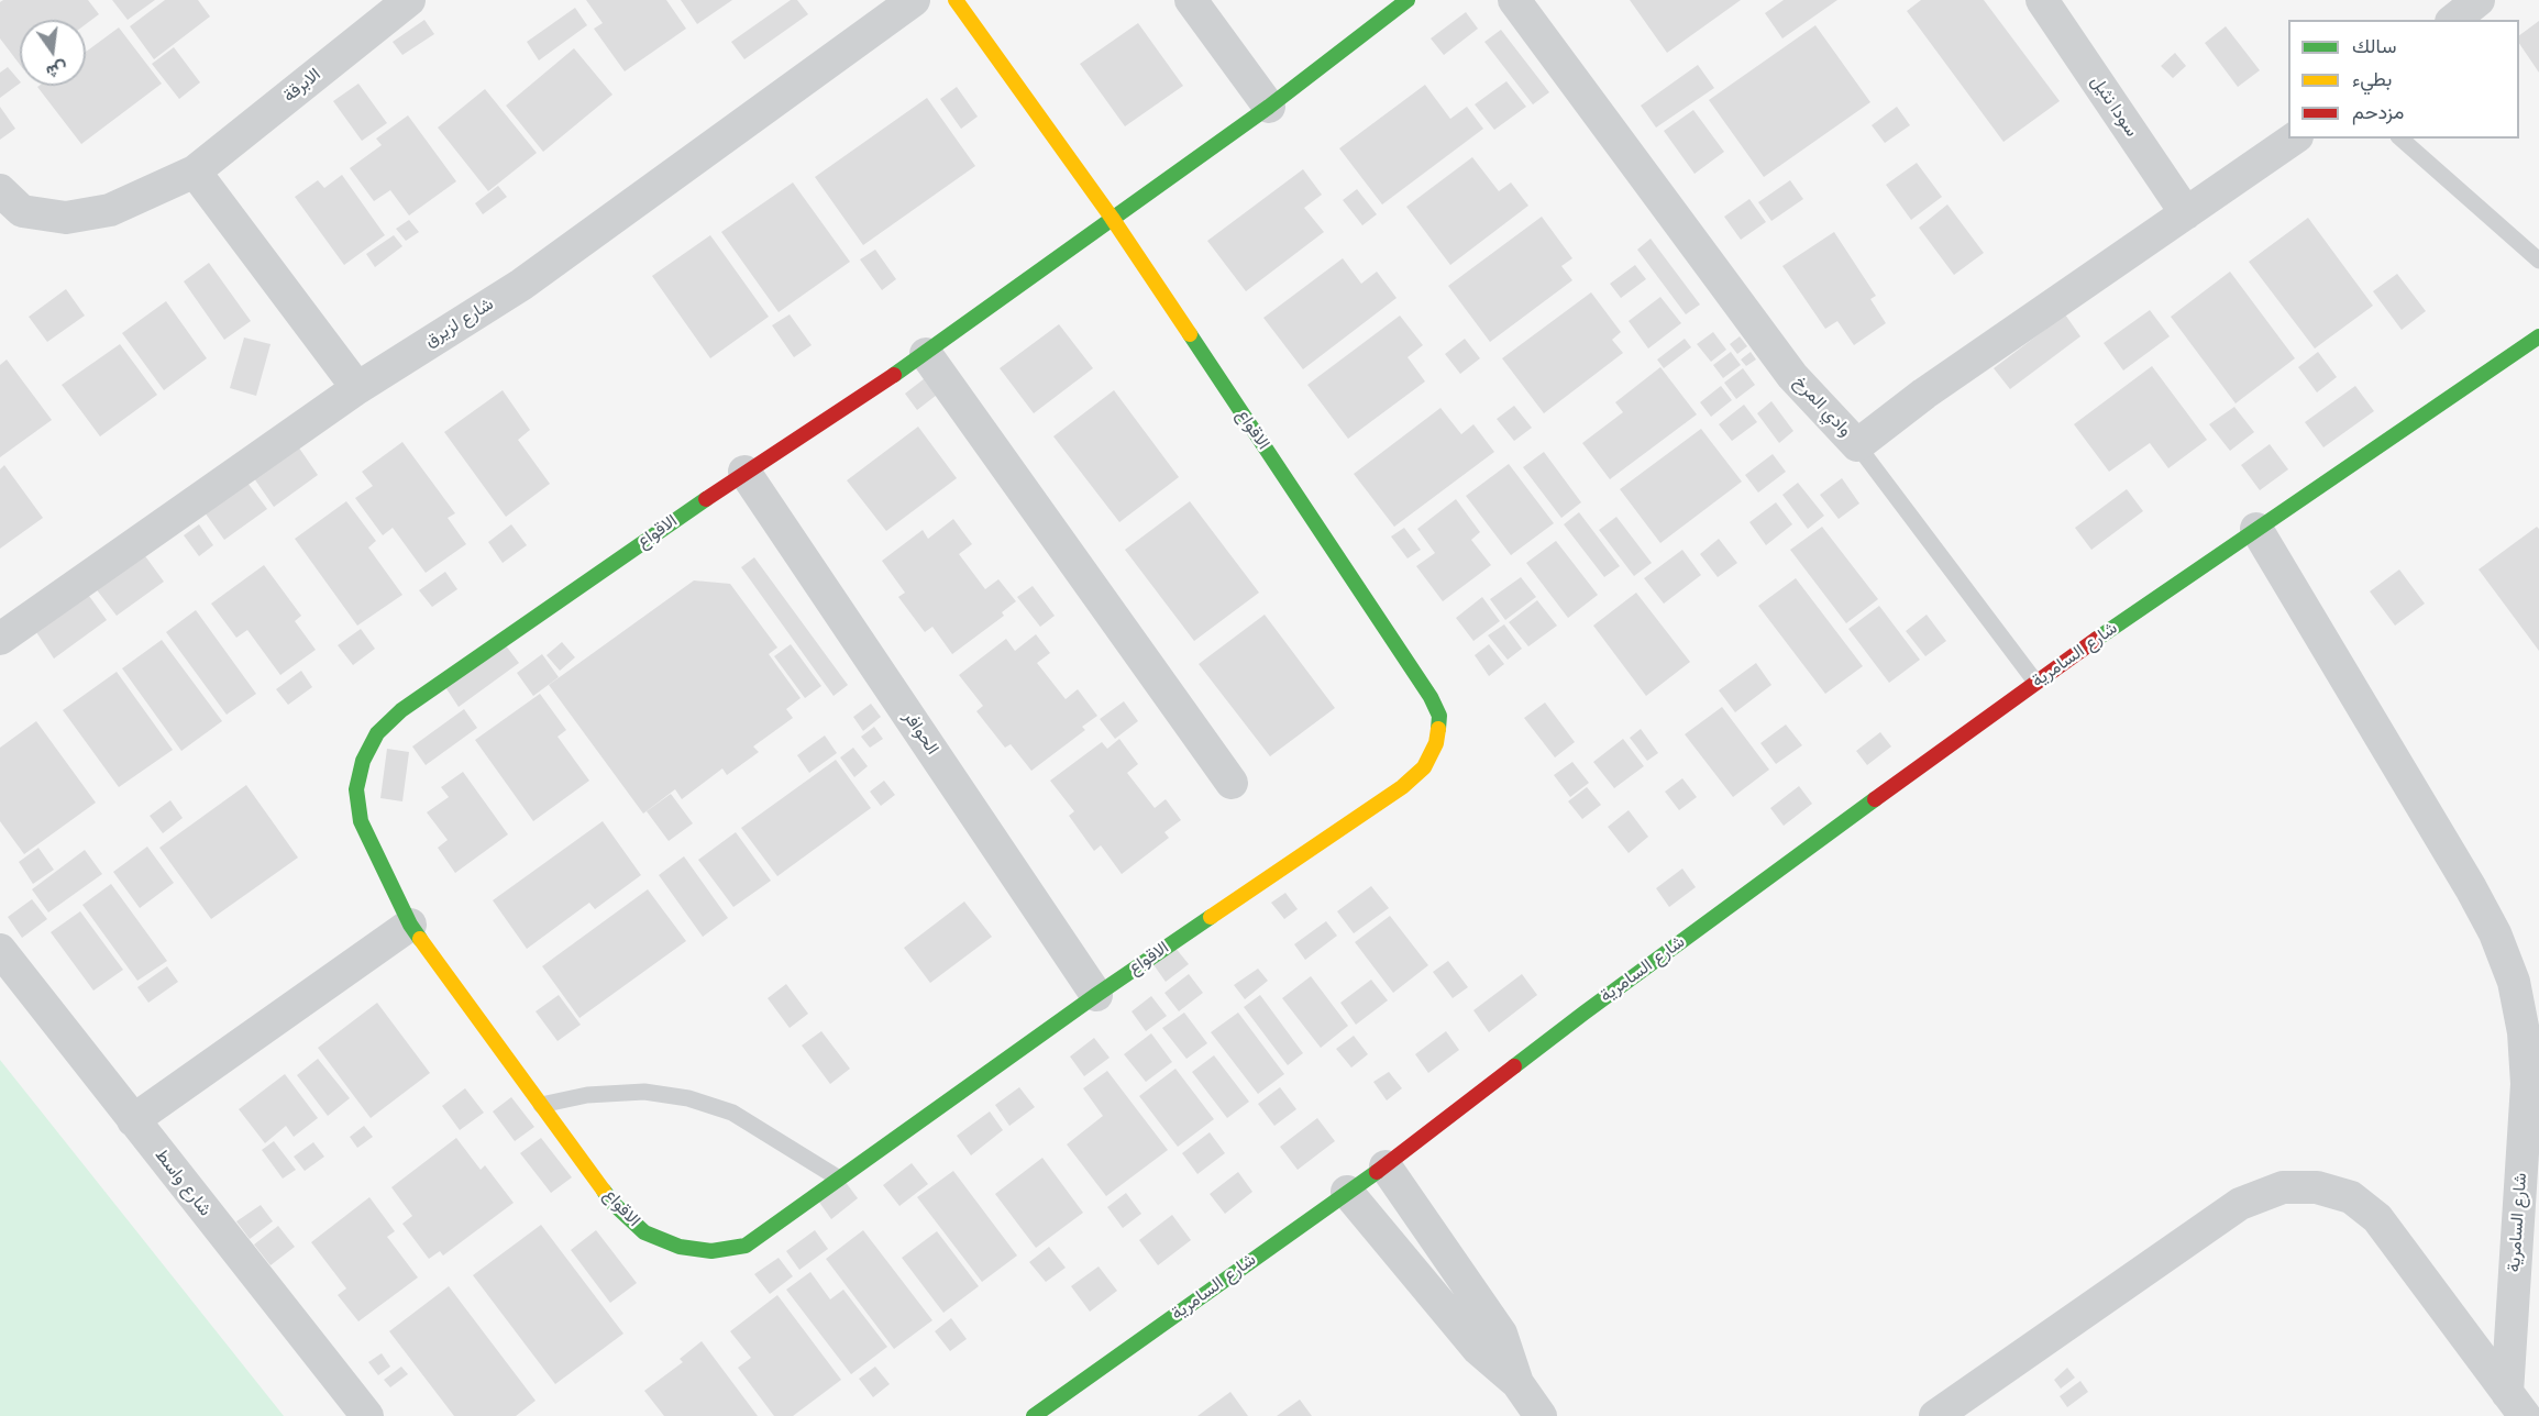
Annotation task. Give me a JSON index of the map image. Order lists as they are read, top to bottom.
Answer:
{
  "streets": {
    "street": [
      "الابرقة",
      "سودا نثيل",
      "شارع لزيرق",
      "وادي المرخ",
      "الاقواع",
      "شارع السامرية",
      "الحوافر",
      "شارع واسط"
    ]
  },
  "crossings": [
    ["سودا نثيل", "وادي المرخ"],
    ["الاقواع", "الحوافر"]
  ],
  "legend": ["سالك", "بطيء", "مزدحم"],
  "north": "bottom"
}
